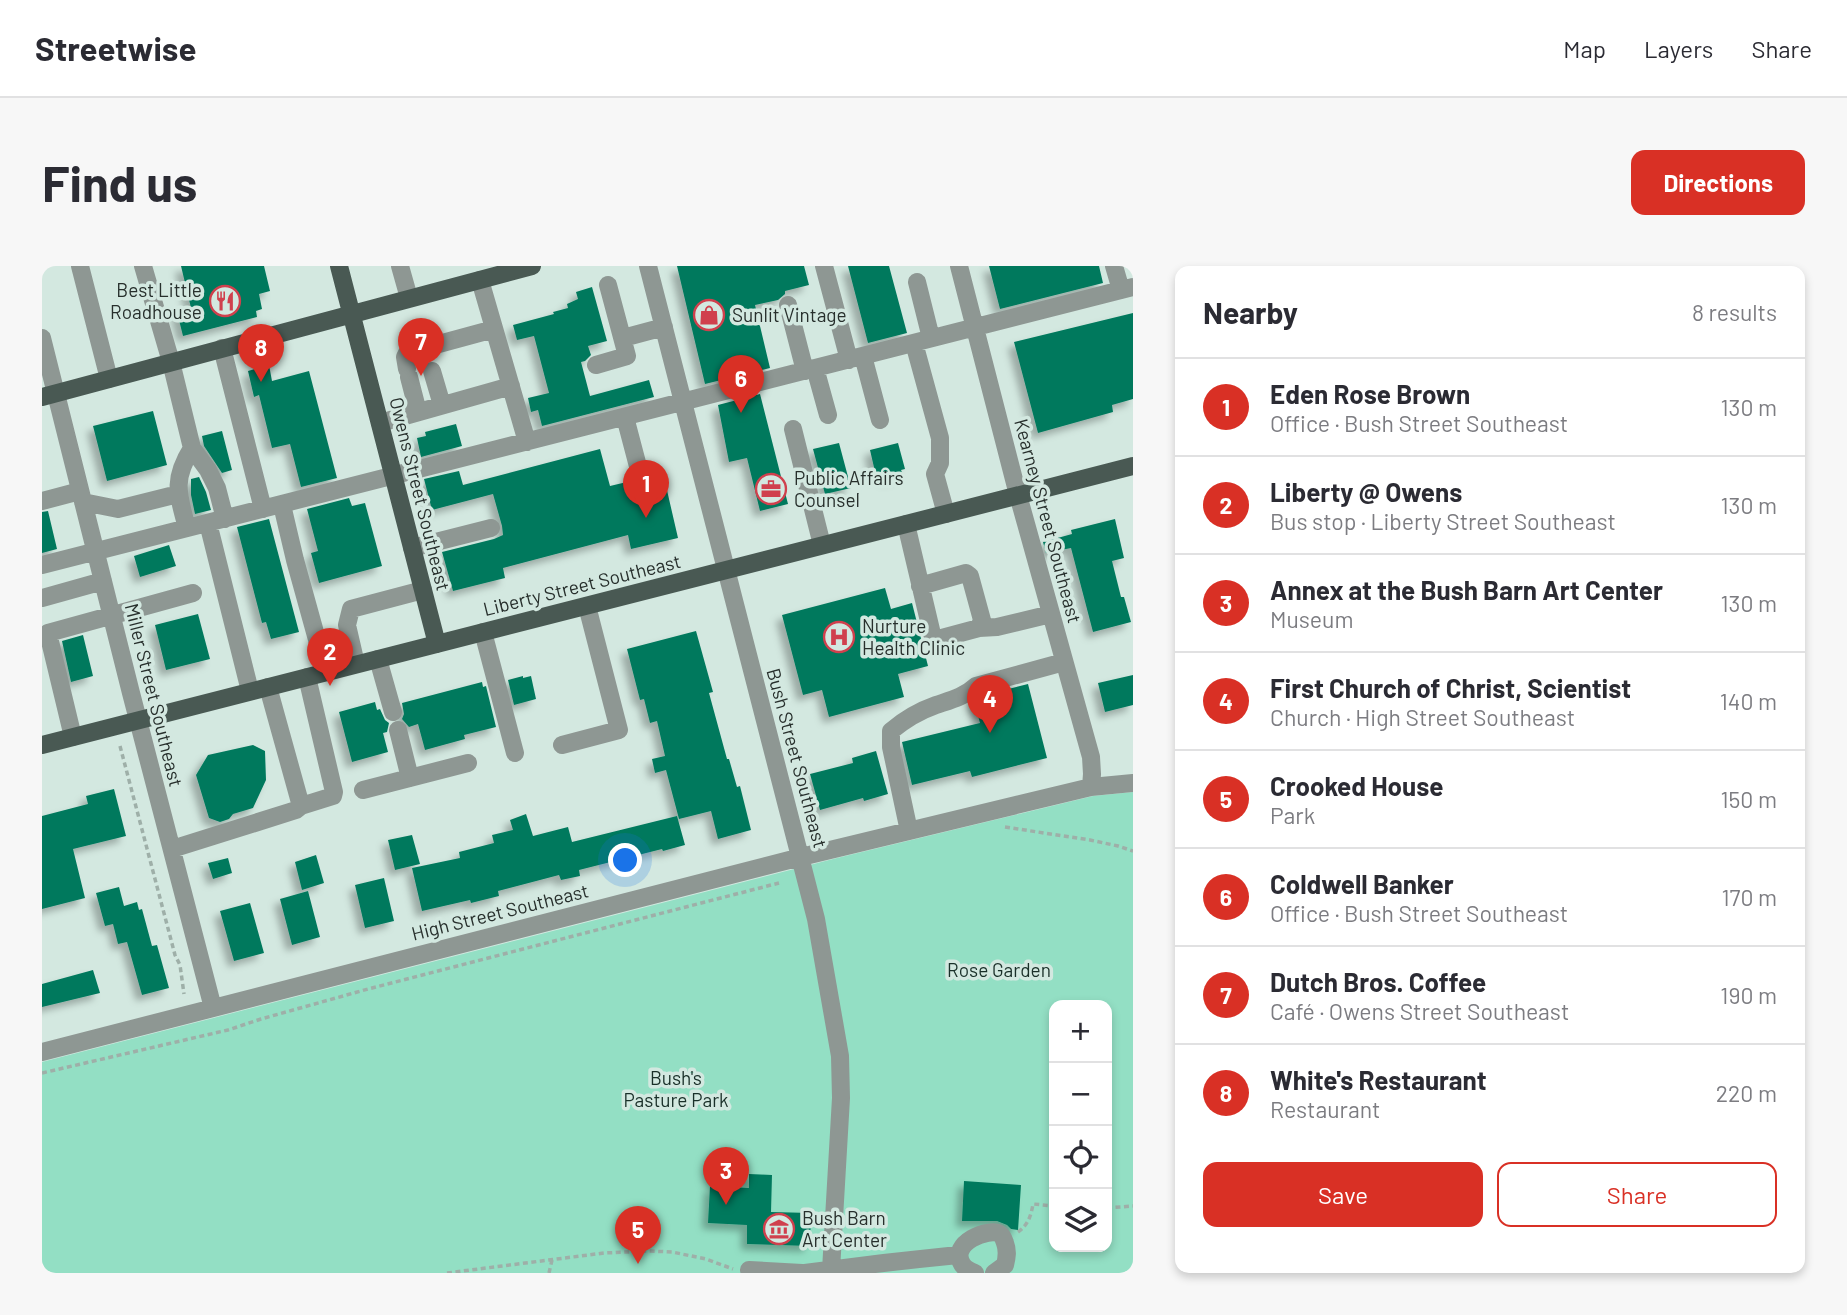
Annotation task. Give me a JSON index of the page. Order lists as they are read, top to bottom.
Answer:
{
  "streets": {
    "main road": ["Owens Street Southeast", "Liberty Street Southeast"],
    "street": [
      "Kearney Street Southeast",
      "Miller Street Southeast",
      "Bush Street Southeast",
      "High Street Southeast"
    ]
  },
  "crossings": [
    ["Owens Street Southeast", "Liberty Street Southeast"],
    ["Kearney Street Southeast", "Liberty Street Southeast"],
    ["Kearney Street Southeast", "High Street Southeast"],
    ["Liberty Street Southeast", "Miller Street Southeast"],
    ["Liberty Street Southeast", "Bush Street Southeast"],
    ["Miller Street Southeast", "High Street Southeast"],
    ["Bush Street Southeast", "High Street Southeast"]
  ],
  "parks": ["Rose Garden", "Bush's Pasture Park"],
  "places": {
    "restaurant": ["Best Little Roadhouse"],
    "shop": ["Sunlit Vintage"],
    "office": ["Public Affairs Counsel"],
    "hospital": ["Nurture Health Clinic"],
    "museum": ["Bush Barn Art Center"]
  },
  "page": {
    "header": "Streetwise",
    "nav": ["Map", "Layers", "Share"],
    "buttons": [
      "Directions",
      ["Save", "Share"]
    ],
    "title": "Find us",
    "heading": ["Nearby", "8 results"],
    "pins": [
      "7",
      "8",
      "6",
      "1",
      "2",
      "4",
      "3",
      "5"
    ],
    "list": [
      {
        "mark": "1",
        "name": "Eden Rose Brown",
        "note": "Office · Bush Street Southeast",
        "value": "130 m"
      },
      {
        "mark": "2",
        "name": "Liberty @ Owens",
        "note": "Bus stop · Liberty Street Southeast",
        "value": "130 m"
      },
      {
        "mark": "3",
        "name": "Annex at the Bush Barn Art Center",
        "note": "Museum",
        "value": "130 m"
      },
      {
        "mark": "4",
        "name": "First Church of Christ, Scientist",
        "note": "Church · High Street Southeast",
        "value": "140 m"
      },
      {
        "mark": "5",
        "name": "Crooked House",
        "note": "Park",
        "value": "150 m"
      },
      {
        "mark": "6",
        "name": "Coldwell Banker",
        "note": "Office · Bush Street Southeast",
        "value": "170 m"
      },
      {
        "mark": "7",
        "name": "Dutch Bros. Coffee",
        "note": "Café · Owens Street Southeast",
        "value": "190 m"
      },
      {
        "mark": "8",
        "name": "White's Restaurant",
        "note": "Restaurant",
        "value": "220 m"
      }
    ],
    "map_buttons": ["+", "−"]
  }
}
